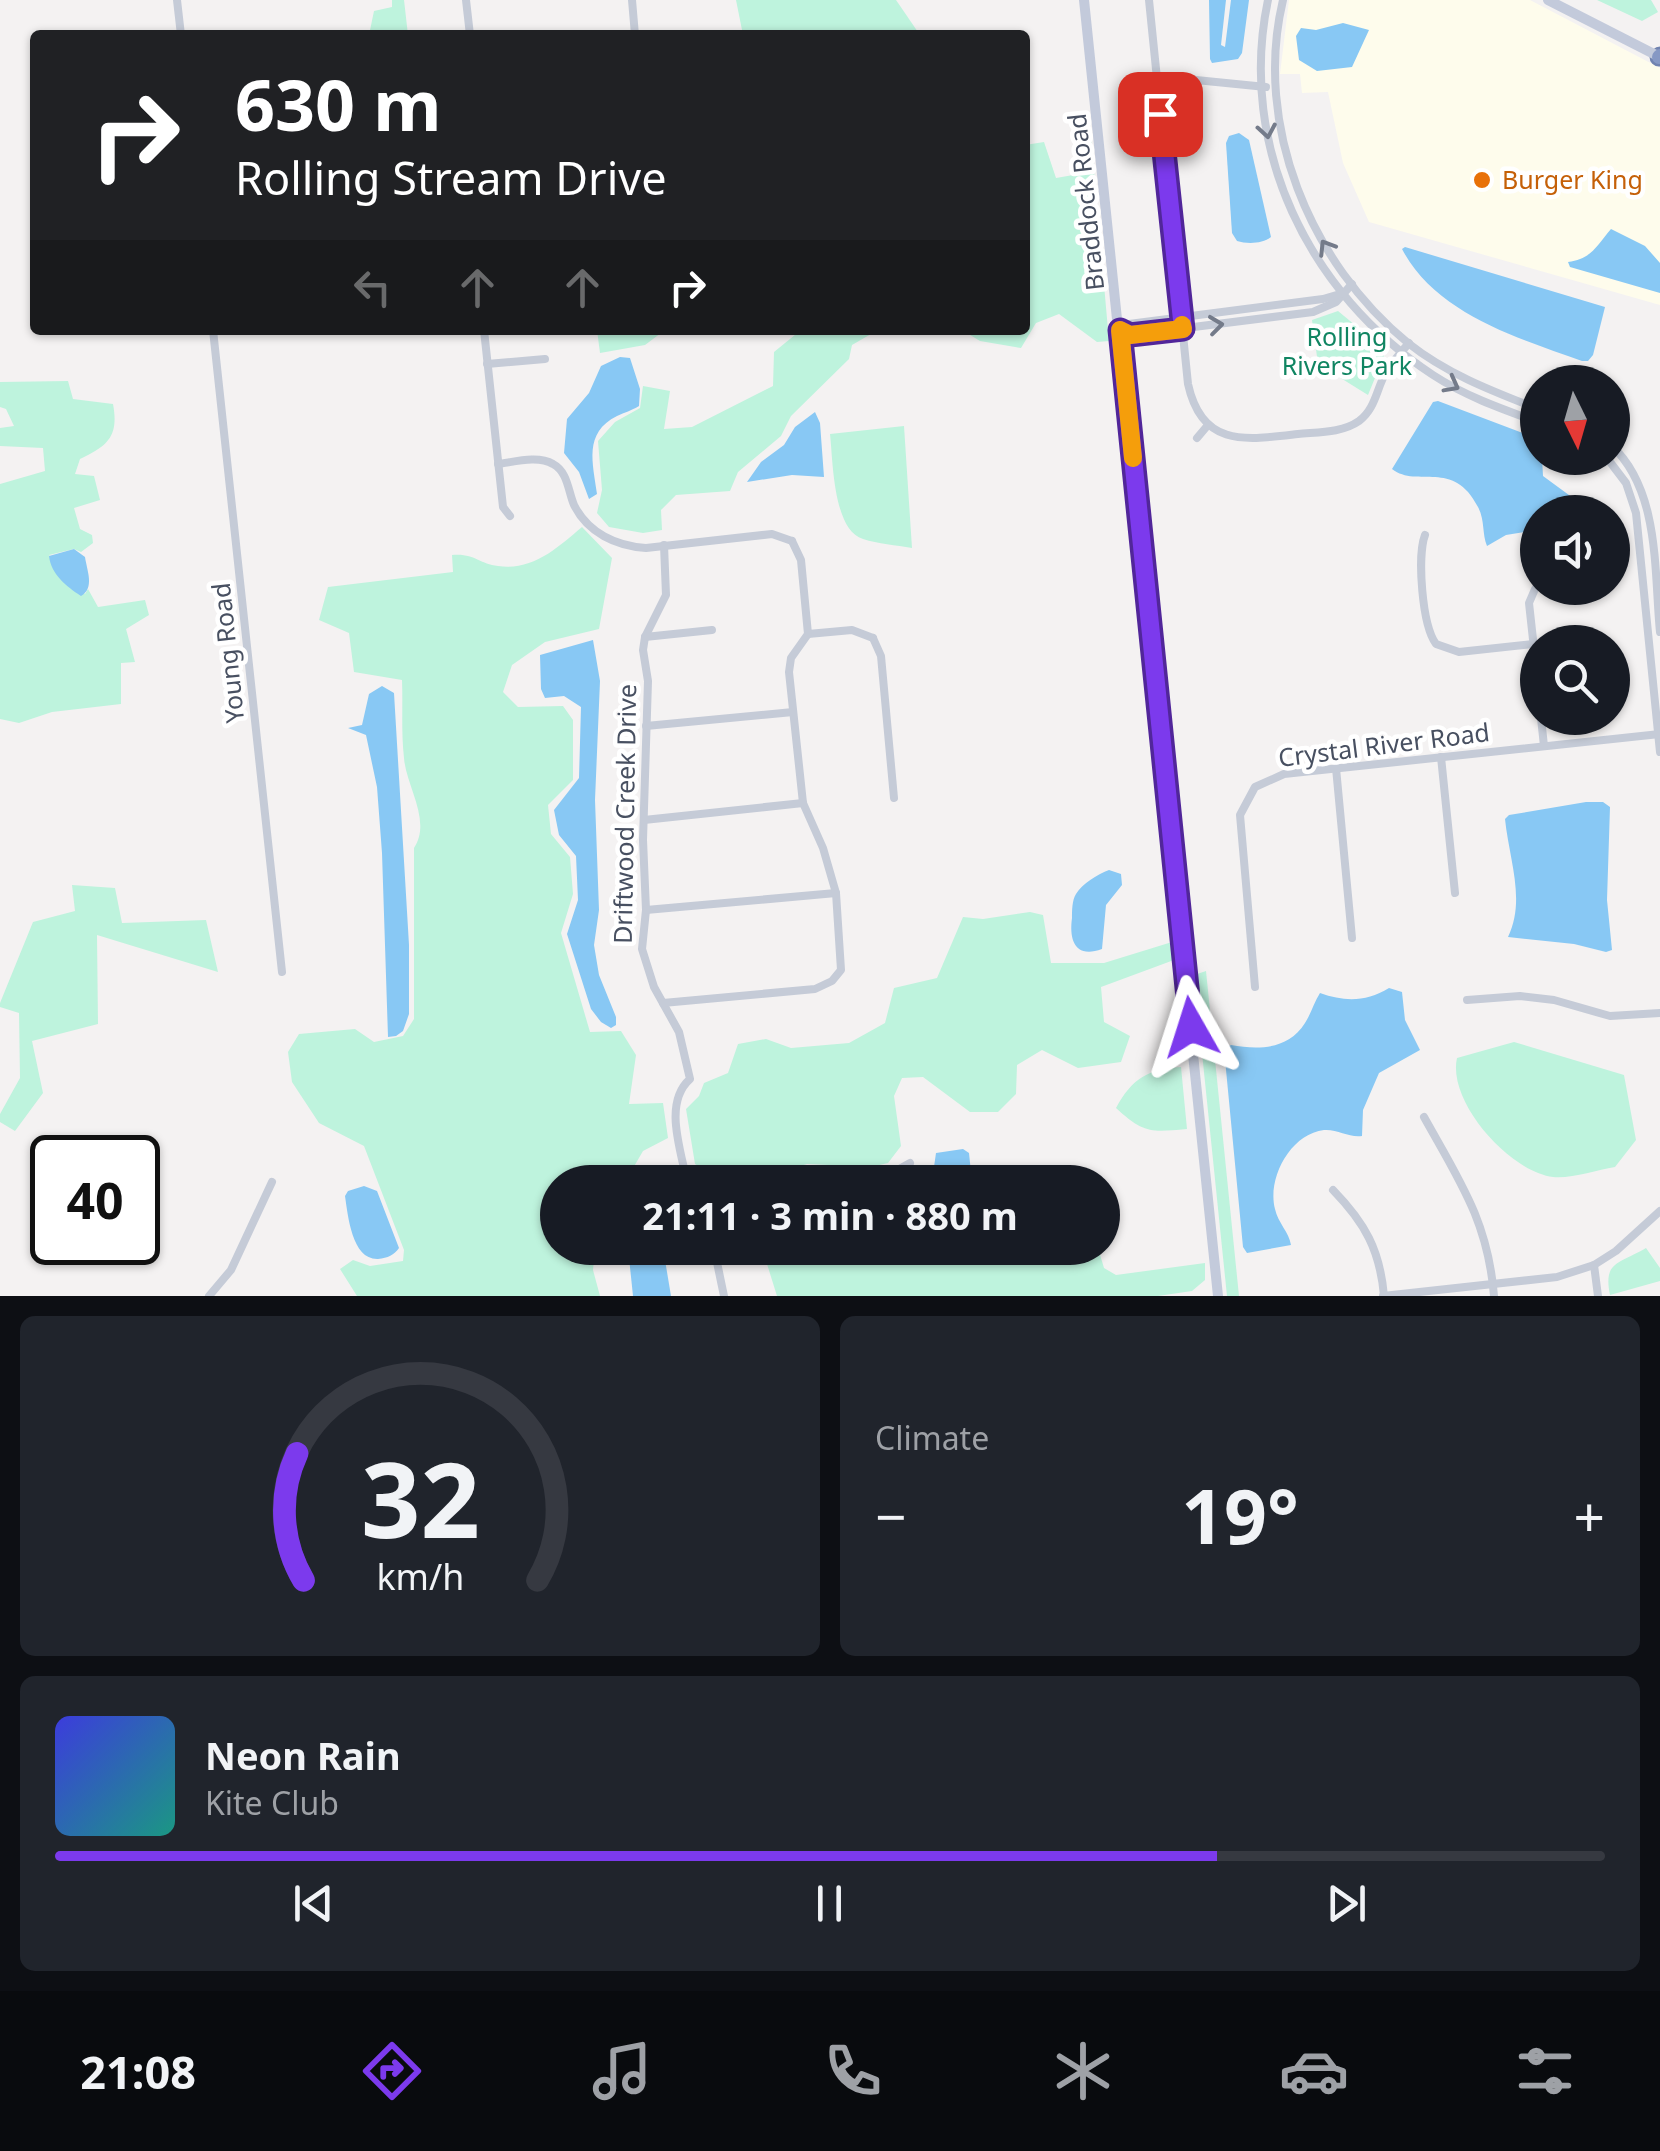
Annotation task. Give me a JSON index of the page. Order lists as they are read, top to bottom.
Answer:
{
  "streets": {
    "street": [
      "Braddock Road",
      "Young Road",
      "Crystal River Road",
      "Driftwood Creek Drive"
    ]
  },
  "parks": ["Rolling Rivers Park"],
  "places": ["Burger King"],
  "north": "bottom",
  "page": {
    "turn": ["630 m", "Rolling Stream Drive"],
    "limit": "40",
    "trip": "21:11 · 3 min · 880 m",
    "tile": "Climate",
    "heat": ["−", "19°", "+"],
    "song": ["Neon Rain", "Kite Club"],
    "tabs": "21:08",
    "gauge": ["32", "km/h"]
  }
}
